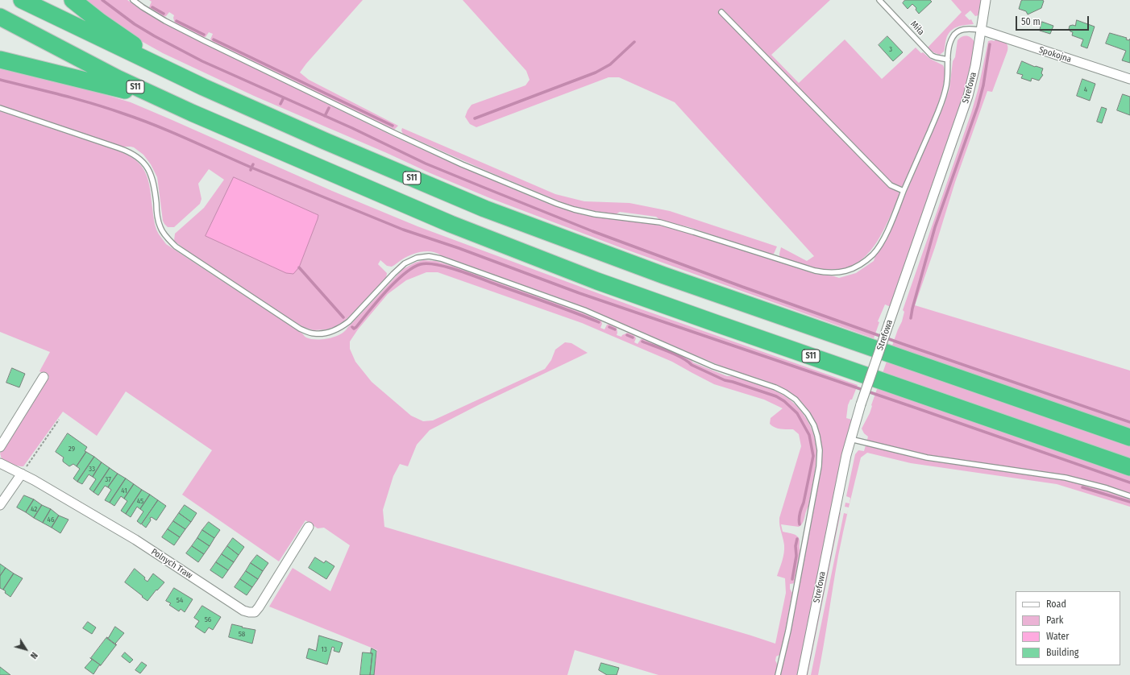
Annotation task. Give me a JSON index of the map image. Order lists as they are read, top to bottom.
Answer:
{
  "streets": {
    "highway": ["S11"],
    "street": ["Spokojna", "Strefowa", "Polnych Traw"],
    "lane": ["Miła"]
  },
  "crossings": [
    ["Spokojna", "Strefowa"]
  ],
  "house_numbers": [
    "3",
    "4",
    "29",
    "33",
    "37",
    "41",
    "45",
    "42",
    "46",
    "54",
    "56",
    "58",
    "13"
  ],
  "legend": [
    "Road",
    "Park",
    "Water",
    "Building"
  ],
  "scale_bar": "50 m",
  "north": "bottom right"
}
